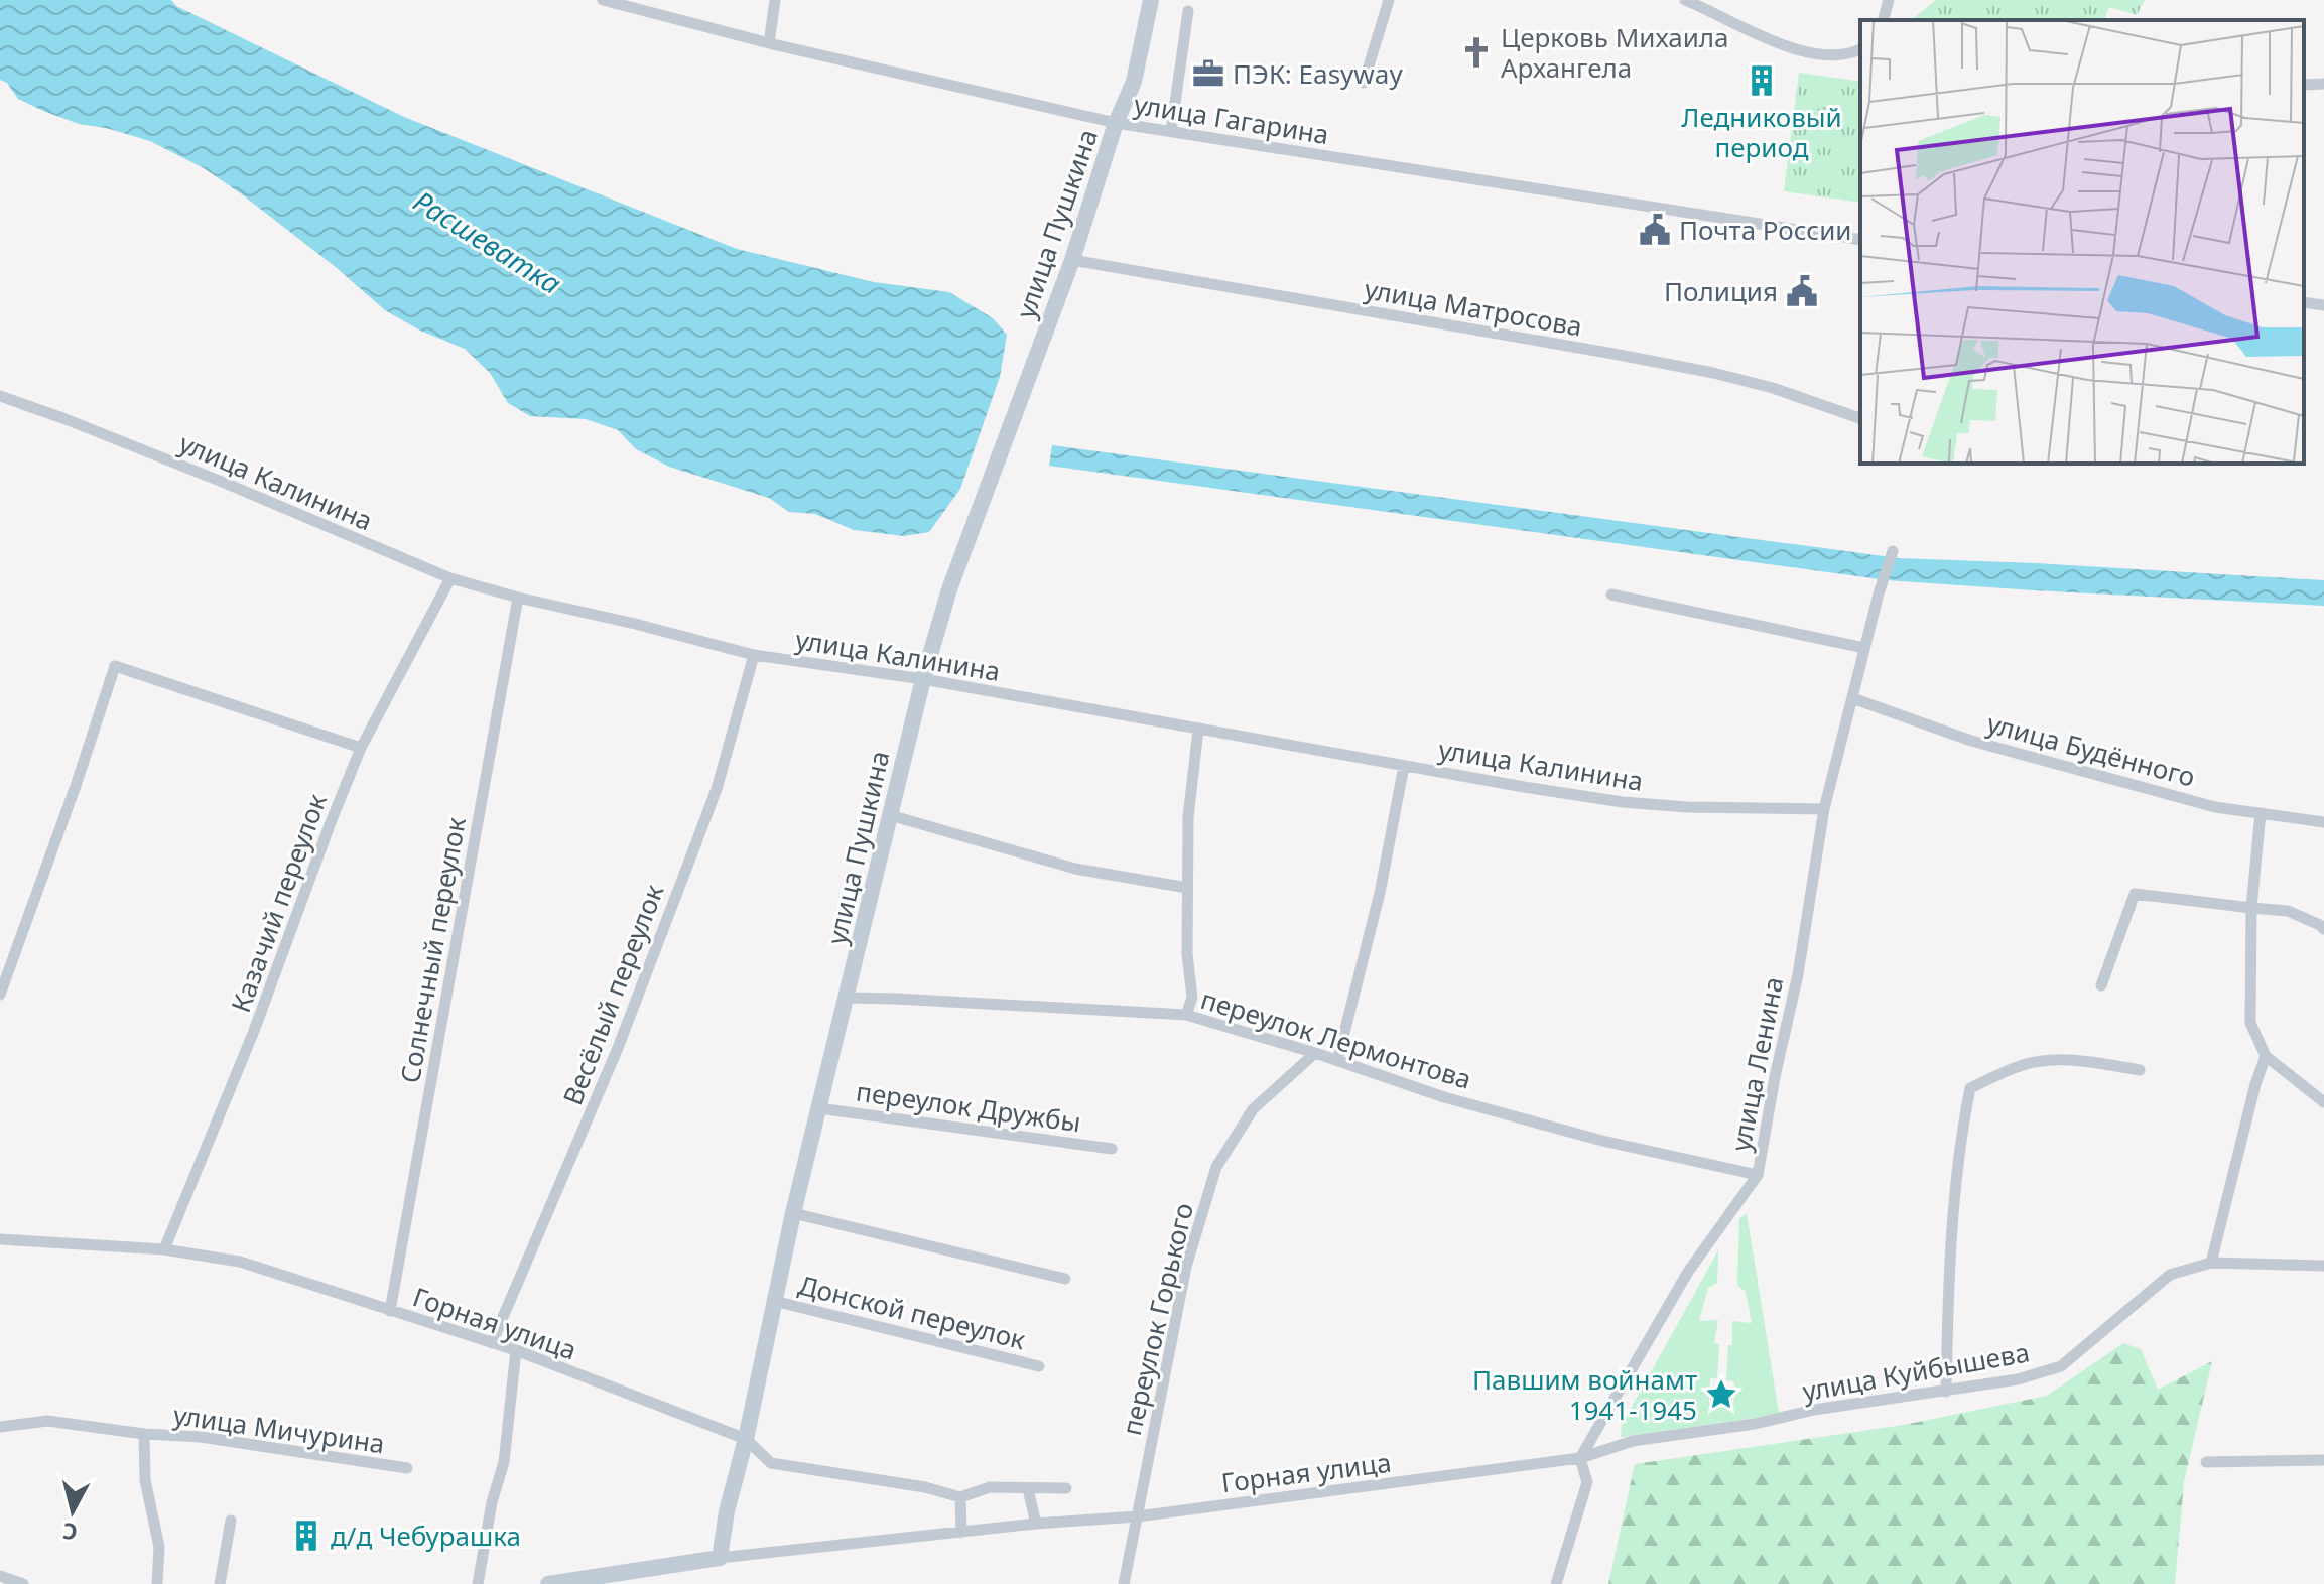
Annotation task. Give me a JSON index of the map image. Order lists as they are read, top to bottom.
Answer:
{
  "streets": {
    "main road": ["улица Пушкина"],
    "street": [
      "улица Гагарина",
      "улица Матросова",
      "улица Калинина",
      "улица Будённого",
      "Казачий переулок",
      "Солнечный переулок",
      "Весёлый переулок",
      "переулок Лермонтова",
      "улица Ленина",
      "переулок Дружбы",
      "Донской переулок",
      "переулок Горького",
      "Горная улица",
      "улица Куйбышева",
      "улица Мичурина"
    ]
  },
  "crossings": [
    ["улица Гагарина", "улица Пушкина"],
    ["улица Пушкина", "улица Матросова"],
    ["улица Пушкина", "улица Калинина"],
    ["улица Пушкина", "переулок Лермонтова"],
    ["улица Пушкина", "переулок Дружбы"],
    ["улица Пушкина", "Донской переулок"],
    ["улица Пушкина", "Горная улица"],
    ["улица Калинина", "Казачий переулок"],
    ["улица Калинина", "Солнечный переулок"],
    ["улица Калинина", "Весёлый переулок"],
    ["улица Калинина", "улица Ленина"],
    ["улица Будённого", "улица Ленина"],
    ["Казачий переулок", "Горная улица"],
    ["Солнечный переулок", "Горная улица"],
    ["Весёлый переулок", "Горная улица"],
    ["переулок Лермонтова", "улица Ленина"],
    ["переулок Лермонтова", "переулок Горького"],
    ["улица Ленина", "Горная улица"],
    ["улица Ленина", "улица Куйбышева"],
    ["переулок Горького", "Горная улица"],
    ["Горная улица", "улица Куйбышева"]
  ],
  "water": ["Расшеватка"],
  "places": {
    "church": ["Церковь Михаила Архангела"],
    "office": ["ПЭК: Easyway"],
    "building": ["Ледниковый период", "д/д Чебурашка"],
    "public building": ["Почта России", "Полиция"],
    "place": ["Павшим войнамт 1941-1945"]
  },
  "north": "bottom"
}
